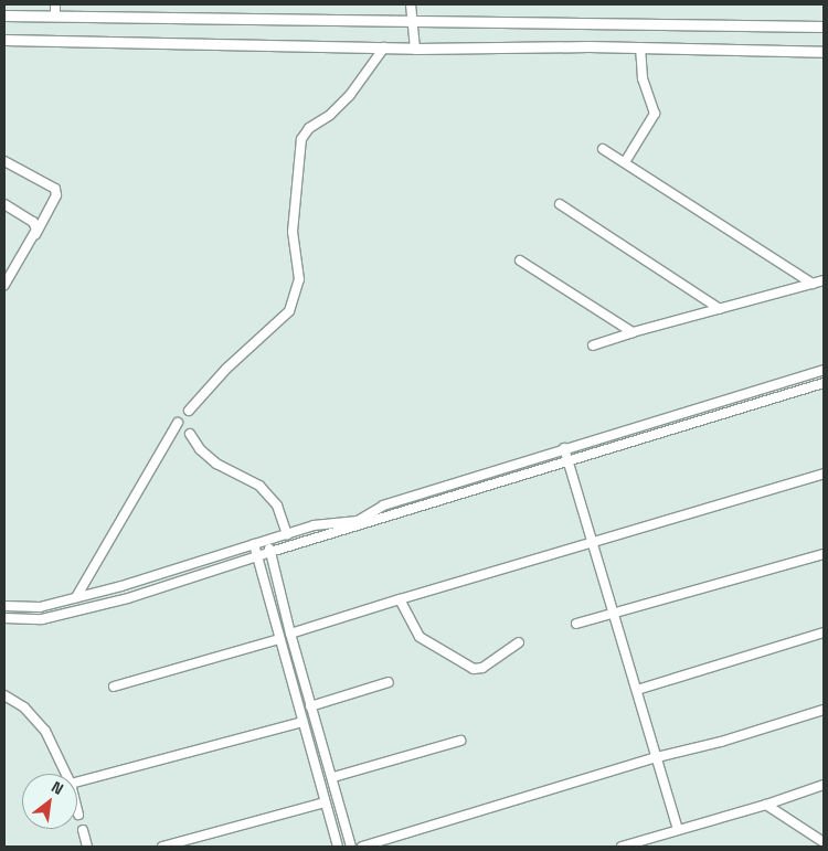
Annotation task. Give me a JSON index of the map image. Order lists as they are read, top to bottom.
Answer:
{
  "north": "top right"
}
